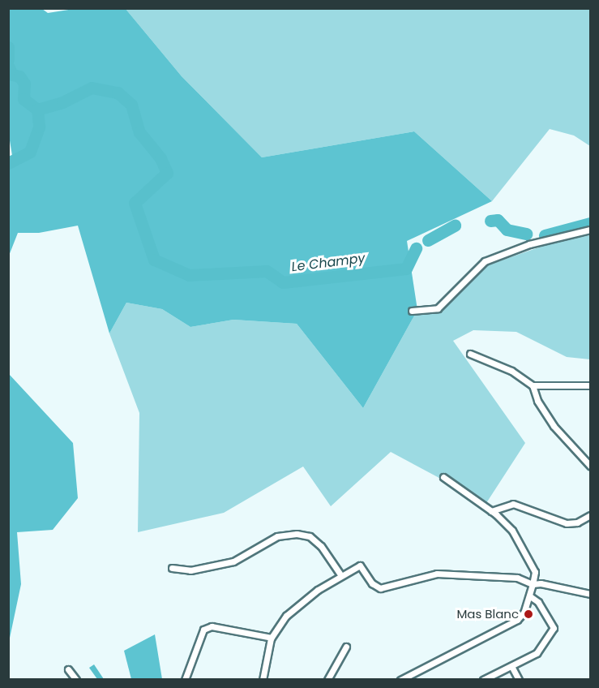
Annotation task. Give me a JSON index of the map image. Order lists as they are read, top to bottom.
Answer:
{
  "water": ["Le Champy"],
  "places": ["Mas Blanc"]
}
